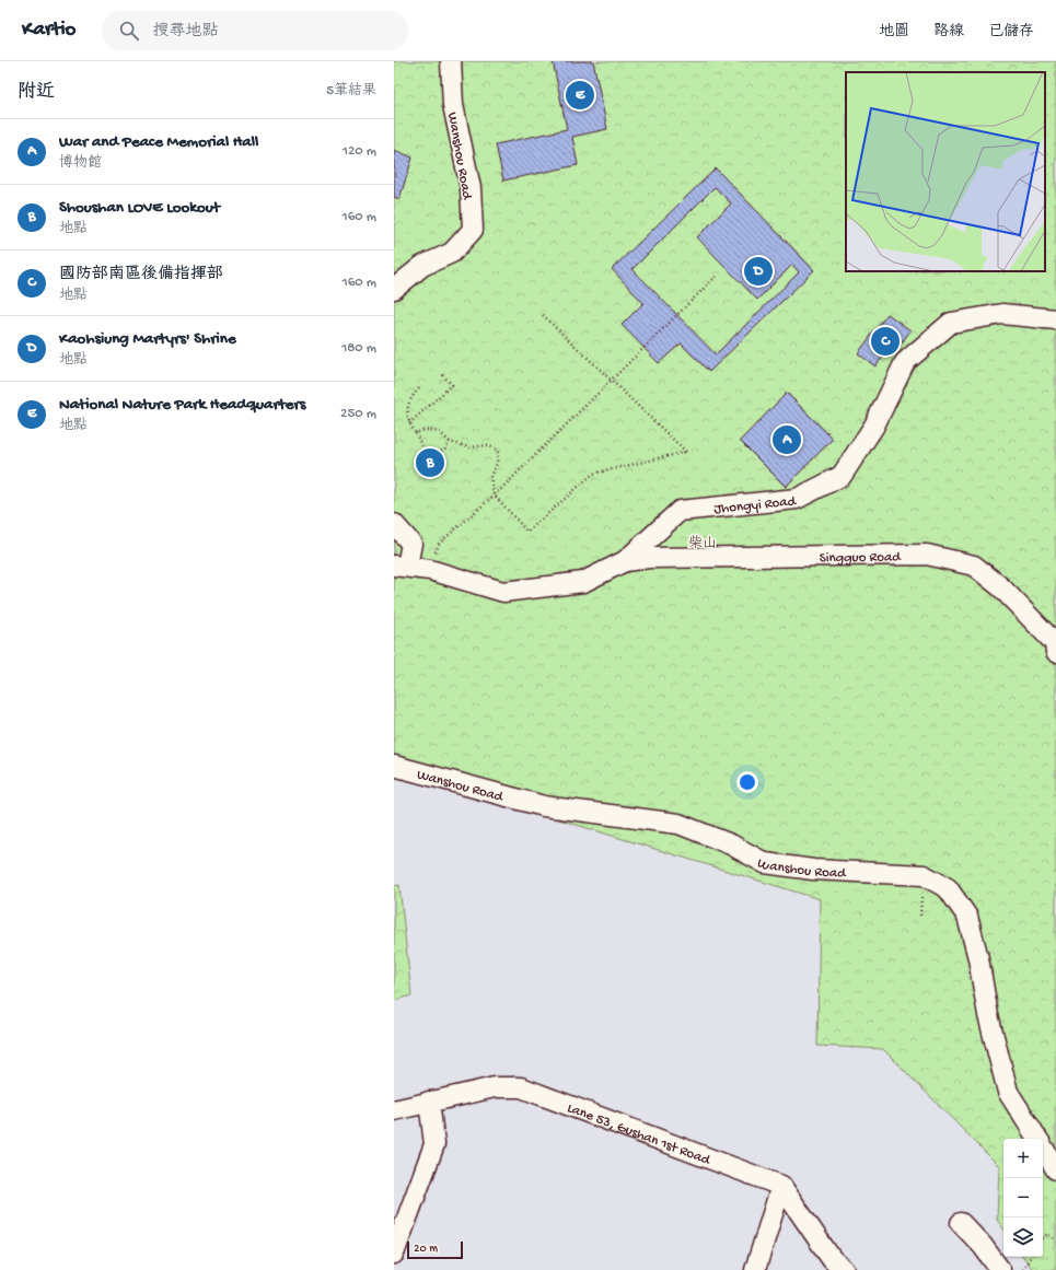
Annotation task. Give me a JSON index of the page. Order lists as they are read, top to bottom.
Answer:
{
  "streets": {
    "lane": [
      "Wanshou Road",
      "Jhongyi Road",
      "Singguo Road",
      "Lane 53, Gushan 1st Road"
    ]
  },
  "crossings": [
    ["Jhongyi Road", "Singguo Road"]
  ],
  "parks": ["柴山"],
  "scale_bar": "20 m",
  "page": {
    "header": "Kartio",
    "search": "搜尋地點",
    "nav": ["地圖", "路線", "已儲存"],
    "heading": ["附近", "5筆結果"],
    "pins": [
      "E",
      "D",
      "C",
      "A",
      "B"
    ],
    "list": [
      {
        "mark": "A",
        "name": "War and Peace Memorial Hall",
        "note": "博物館",
        "value": "120 m"
      },
      {
        "mark": "B",
        "name": "Shoushan LOVE Lookout",
        "note": "地點",
        "value": "160 m"
      },
      {
        "mark": "C",
        "name": "國防部南區後備指揮部",
        "note": "地點",
        "value": "160 m"
      },
      {
        "mark": "D",
        "name": "Kaohsiung Martyrs' Shrine",
        "note": "地點",
        "value": "180 m"
      },
      {
        "mark": "E",
        "name": "National Nature Park Headquarters",
        "note": "地點",
        "value": "250 m"
      }
    ],
    "map_buttons": ["+", "−"],
    "scale": "20 m"
  }
}
